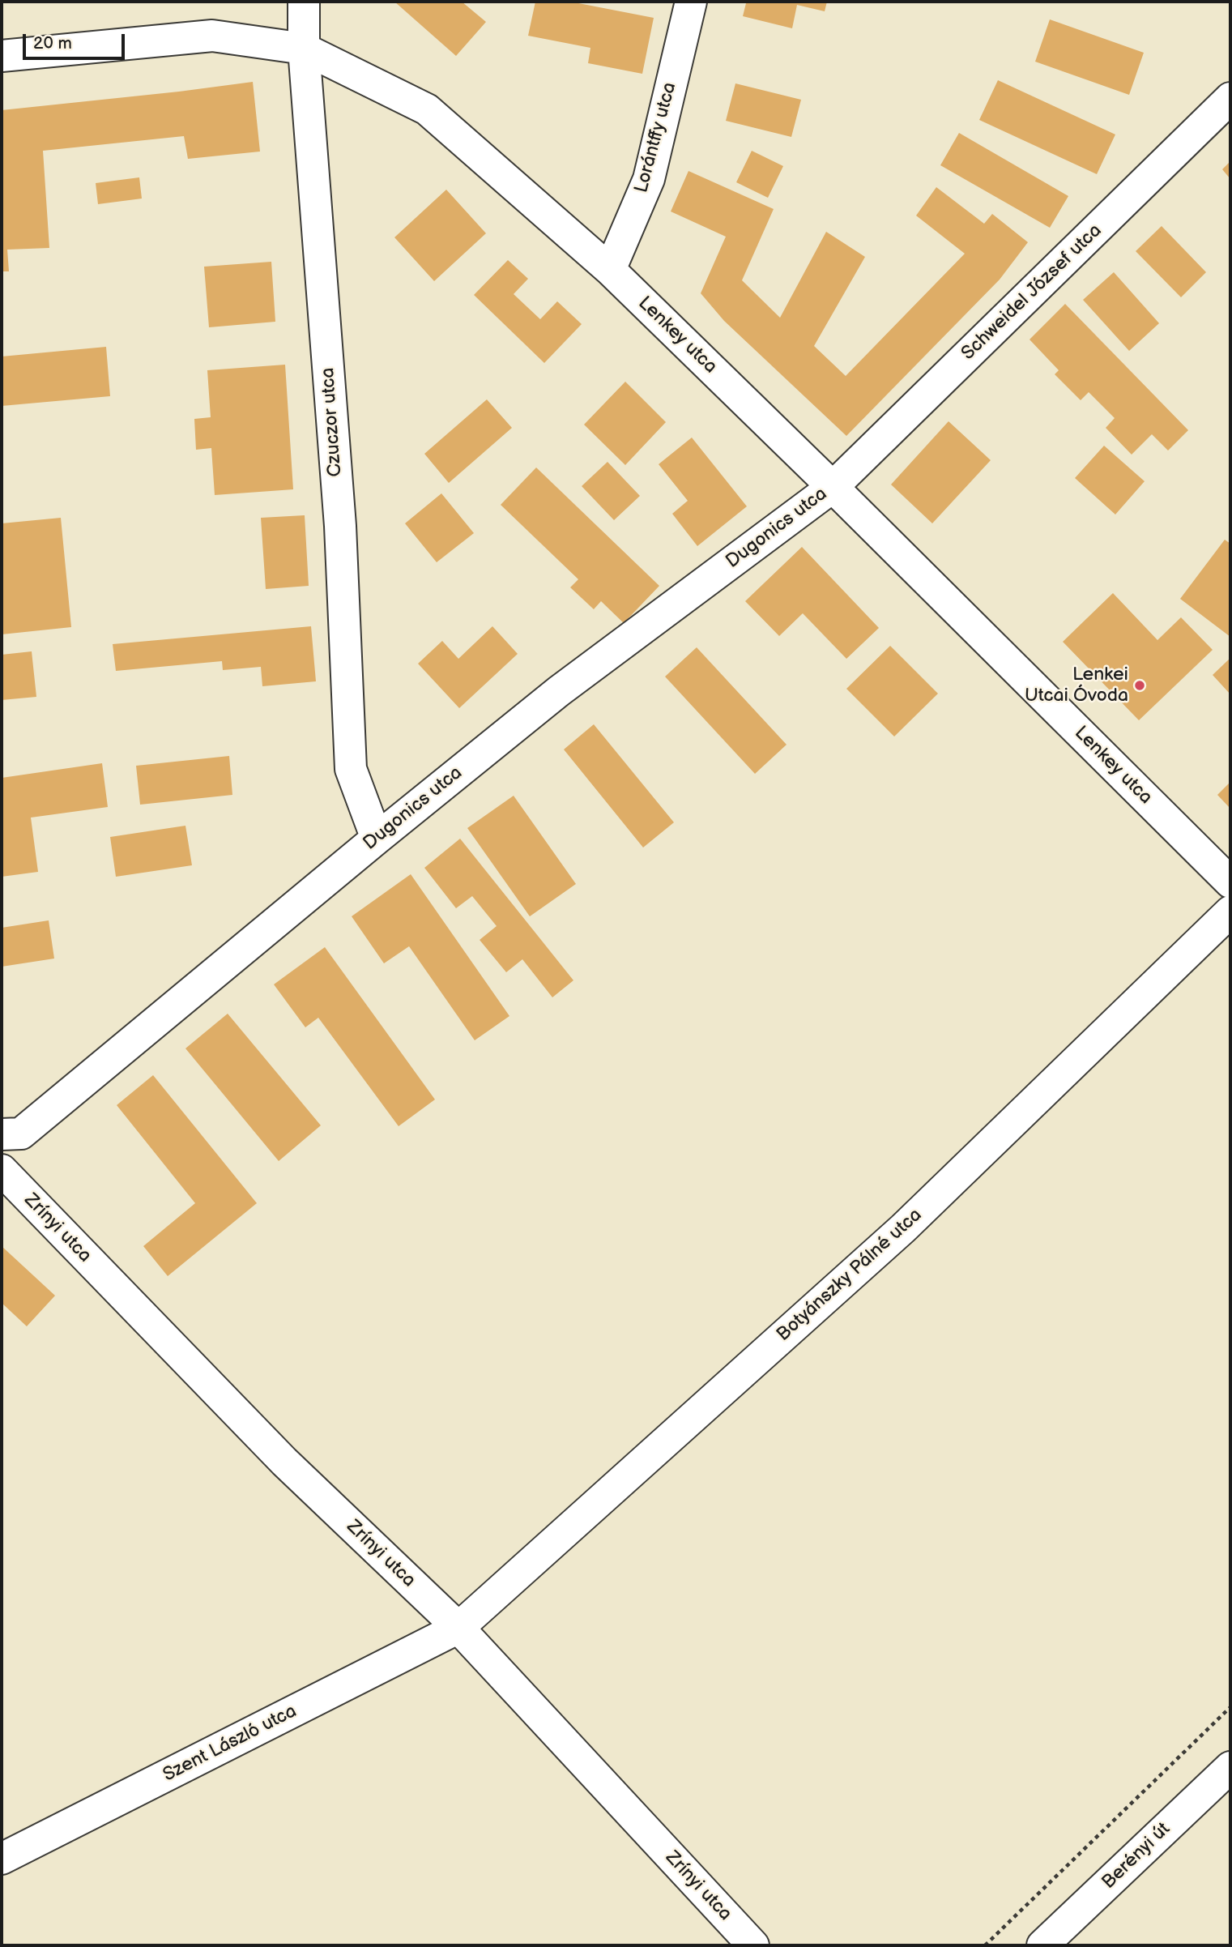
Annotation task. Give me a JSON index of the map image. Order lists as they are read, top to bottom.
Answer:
{
  "streets": {
    "street": [
      "Lorántffy utca",
      "Schweidel József utca",
      "Lenkey utca",
      "Czuczor utca",
      "Dugonics utca",
      "Zrínyi utca",
      "Botyánszky Pálné utca",
      "Szent László utca",
      "Berényi út"
    ]
  },
  "crossings": [
    ["Lorántffy utca", "Lenkey utca"],
    ["Schweidel József utca", "Lenkey utca"],
    ["Schweidel József utca", "Dugonics utca"],
    ["Lenkey utca", "Czuczor utca"],
    ["Lenkey utca", "Dugonics utca"],
    ["Czuczor utca", "Dugonics utca"],
    ["Zrínyi utca", "Botyánszky Pálné utca"],
    ["Zrínyi utca", "Szent László utca"],
    ["Botyánszky Pálné utca", "Szent László utca"]
  ],
  "places": ["Lenkei Utcai Óvoda"],
  "scale_bar": "20 m"
}
